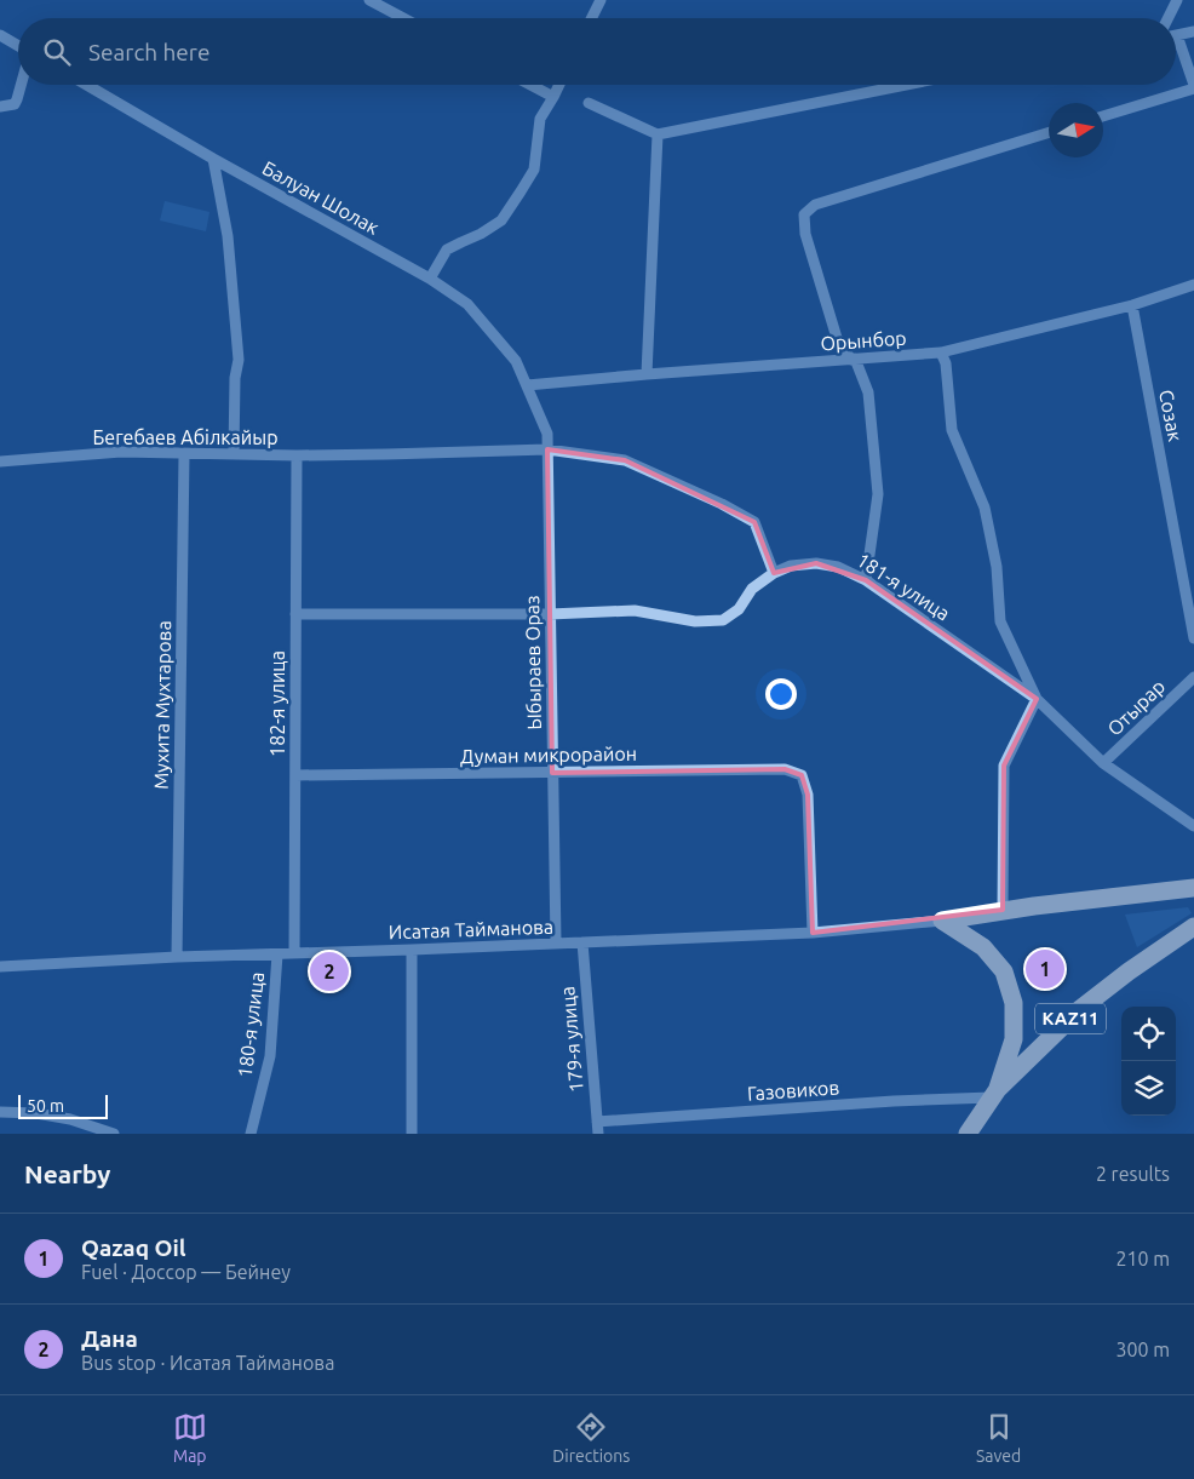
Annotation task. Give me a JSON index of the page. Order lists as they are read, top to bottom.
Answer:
{
  "streets": {
    "highway": ["KAZ11"],
    "street": [
      "Балуан Шолак",
      "Орынбор",
      "Созак",
      "Бегебаев Абілкайыр",
      "181-я улица",
      "Ыбыраев Ораз",
      "182-я улица",
      "Мухита Мухтарова",
      "Отырар",
      "Думан микрорайон",
      "Исатая Тайманова",
      "180-я улица",
      "179-я улица",
      "Газовиков"
    ]
  },
  "crossings": [
    ["Балуан Шолак", "Орынбор"],
    ["Балуан Шолак", "Ыбыраев Ораз"],
    ["Орынбор", "Созак"],
    ["Орынбор", "Ыбыраев Ораз"],
    ["Бегебаев Абілкайыр", "182-я улица"],
    ["Бегебаев Абілкайыр", "Мухита Мухтарова"],
    ["181-я улица", "Ыбыраев Ораз"],
    ["181-я улица", "Отырар"],
    ["Ыбыраев Ораз", "Думан микрорайон"],
    ["Ыбыраев Ораз", "Исатая Тайманова"],
    ["182-я улица", "Думан микрорайон"],
    ["182-я улица", "Исатая Тайманова"],
    ["Мухита Мухтарова", "Исатая Тайманова"],
    ["Думан микрорайон", "Исатая Тайманова"],
    ["Исатая Тайманова", "180-я улица"],
    ["Исатая Тайманова", "179-я улица"],
    ["KAZ11", "Газовиков"],
    ["179-я улица", "Газовиков"]
  ],
  "scale_bar": "50 m",
  "north": "right",
  "page": {
    "search": "Search here",
    "pins": ["1", "2"],
    "scale": "50 m",
    "heading": ["Nearby", "2 results"],
    "list": [
      {
        "mark": "1",
        "name": "Qazaq Oil",
        "note": "Fuel · Доссор — Бейнеу",
        "value": "210 m"
      },
      {
        "mark": "2",
        "name": "Дана",
        "note": "Bus stop · Исатая Тайманова",
        "value": "300 m"
      }
    ],
    "nav": ["Map", "Directions", "Saved"]
  }
}
